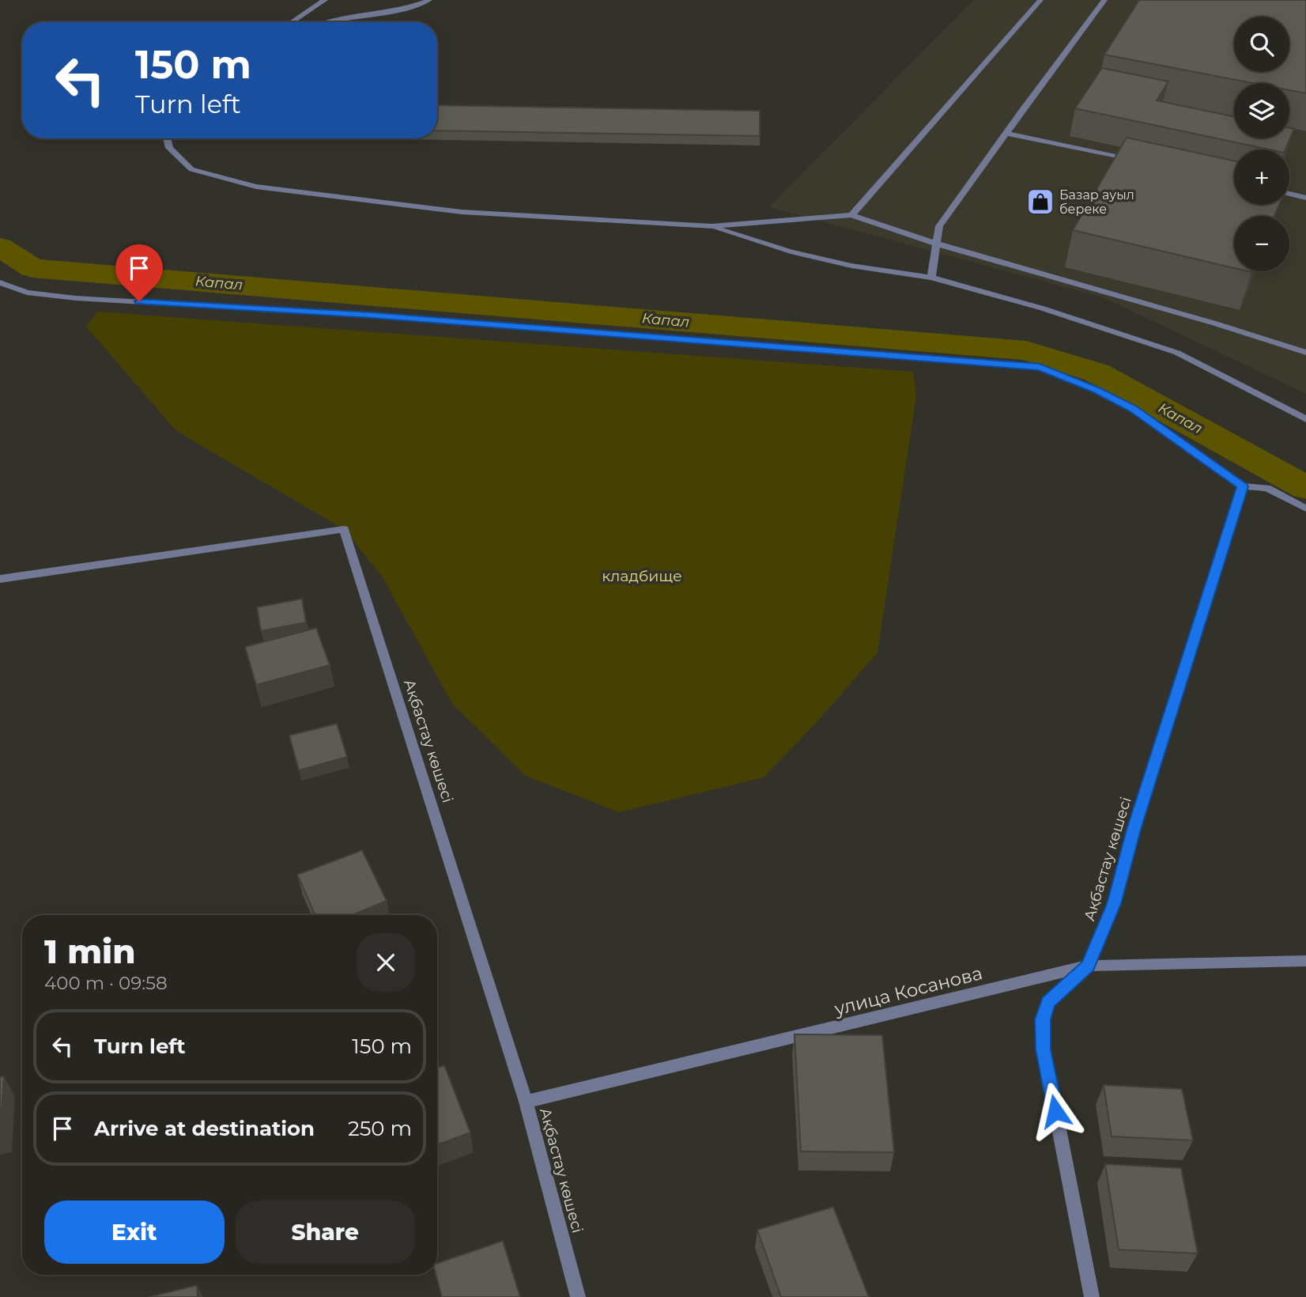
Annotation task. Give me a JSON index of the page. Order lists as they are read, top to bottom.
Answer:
{
  "streets": {
    "street": ["Ақбастау көшесі", "улица Косанова"]
  },
  "crossings": [
    ["Ақбастау көшесі", "улица Косанова"]
  ],
  "water": ["Капал"],
  "parks": ["кладбище"],
  "places": {
    "shop": ["Базар ауыл береке"]
  },
  "page": {
    "map_buttons": ["+", "−"],
    "turn": ["150 m", "Turn left"],
    "heading": ["1 min", "400 m · 09:58"],
    "list": [
      {
        "name": "Turn left",
        "value": "150 m"
      },
      {
        "name": "Arrive at destination",
        "value": "250 m"
      }
    ],
    "buttons": ["Exit", "Share"]
  }
}
